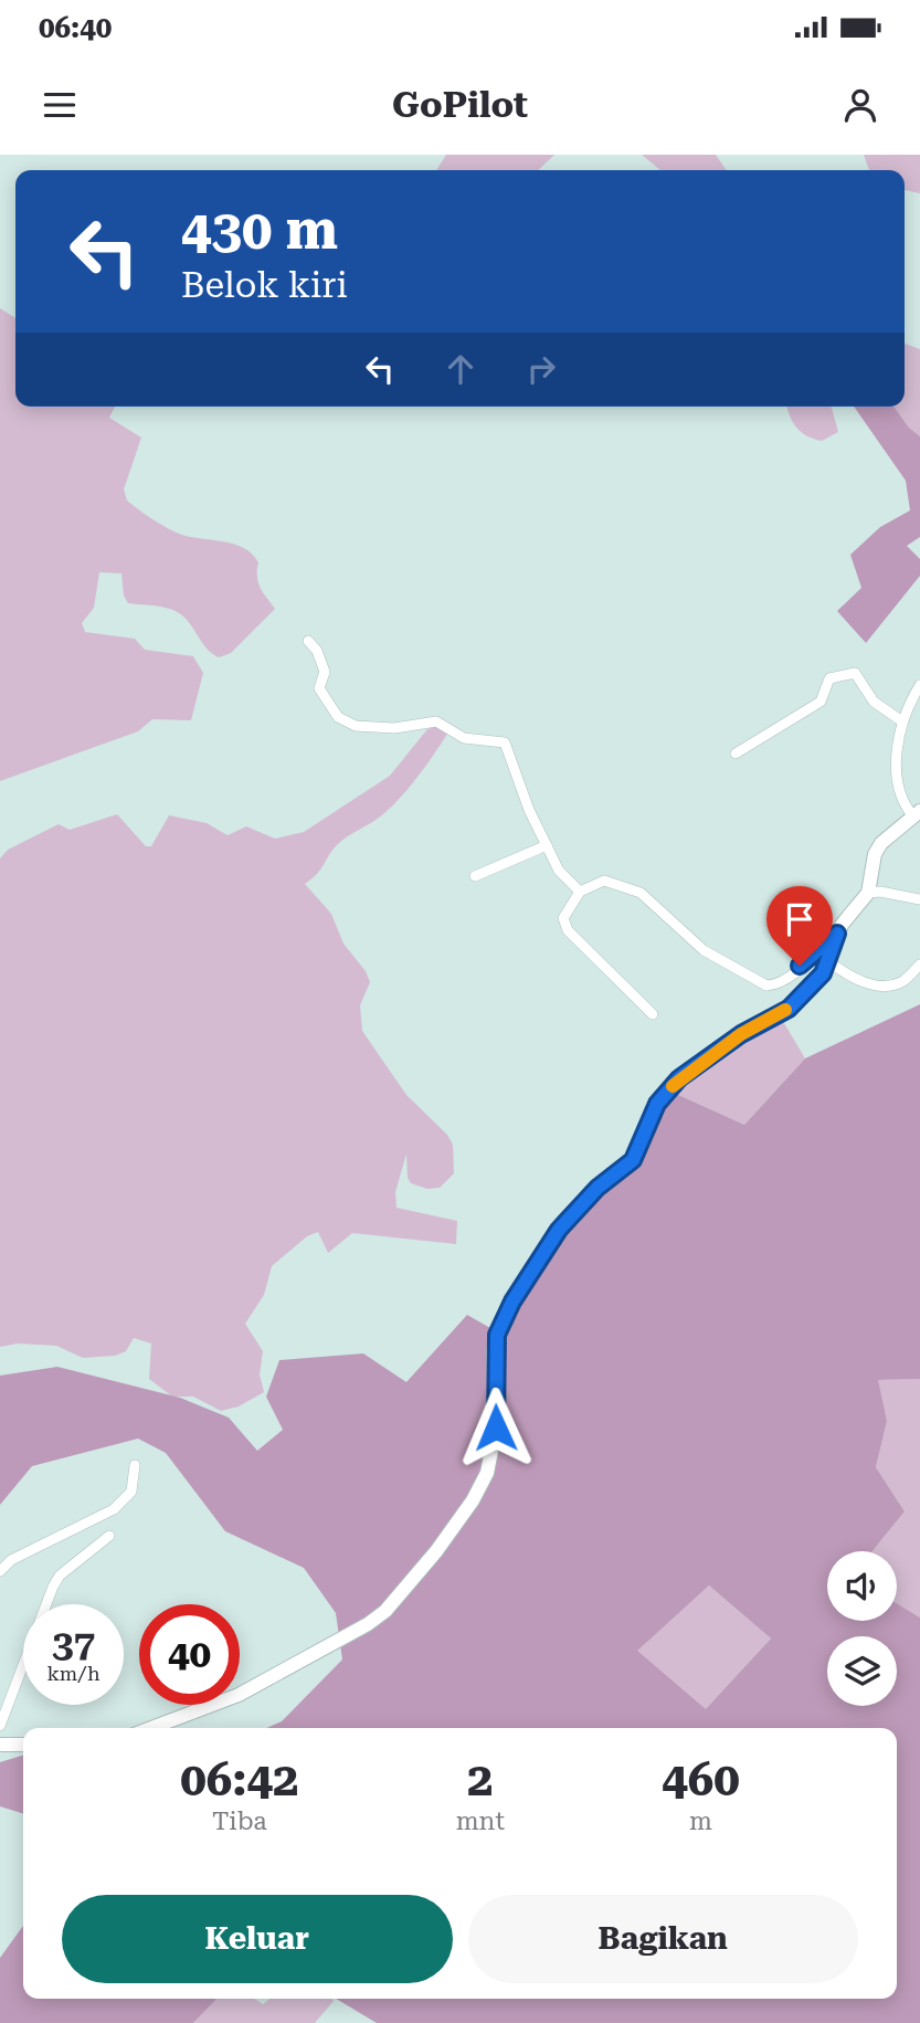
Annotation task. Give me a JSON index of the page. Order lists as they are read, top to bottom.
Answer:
{
  "page": {
    "status": "06:40",
    "header": "GoPilot",
    "turn": ["430 m", "Belok kiri"],
    "speed": "37 km/h",
    "limit": "40",
    "eta": [
      "06:42",
      "Tiba",
      "2",
      "mnt",
      "460",
      "m"
    ],
    "buttons": ["Keluar", "Bagikan"]
  }
}
